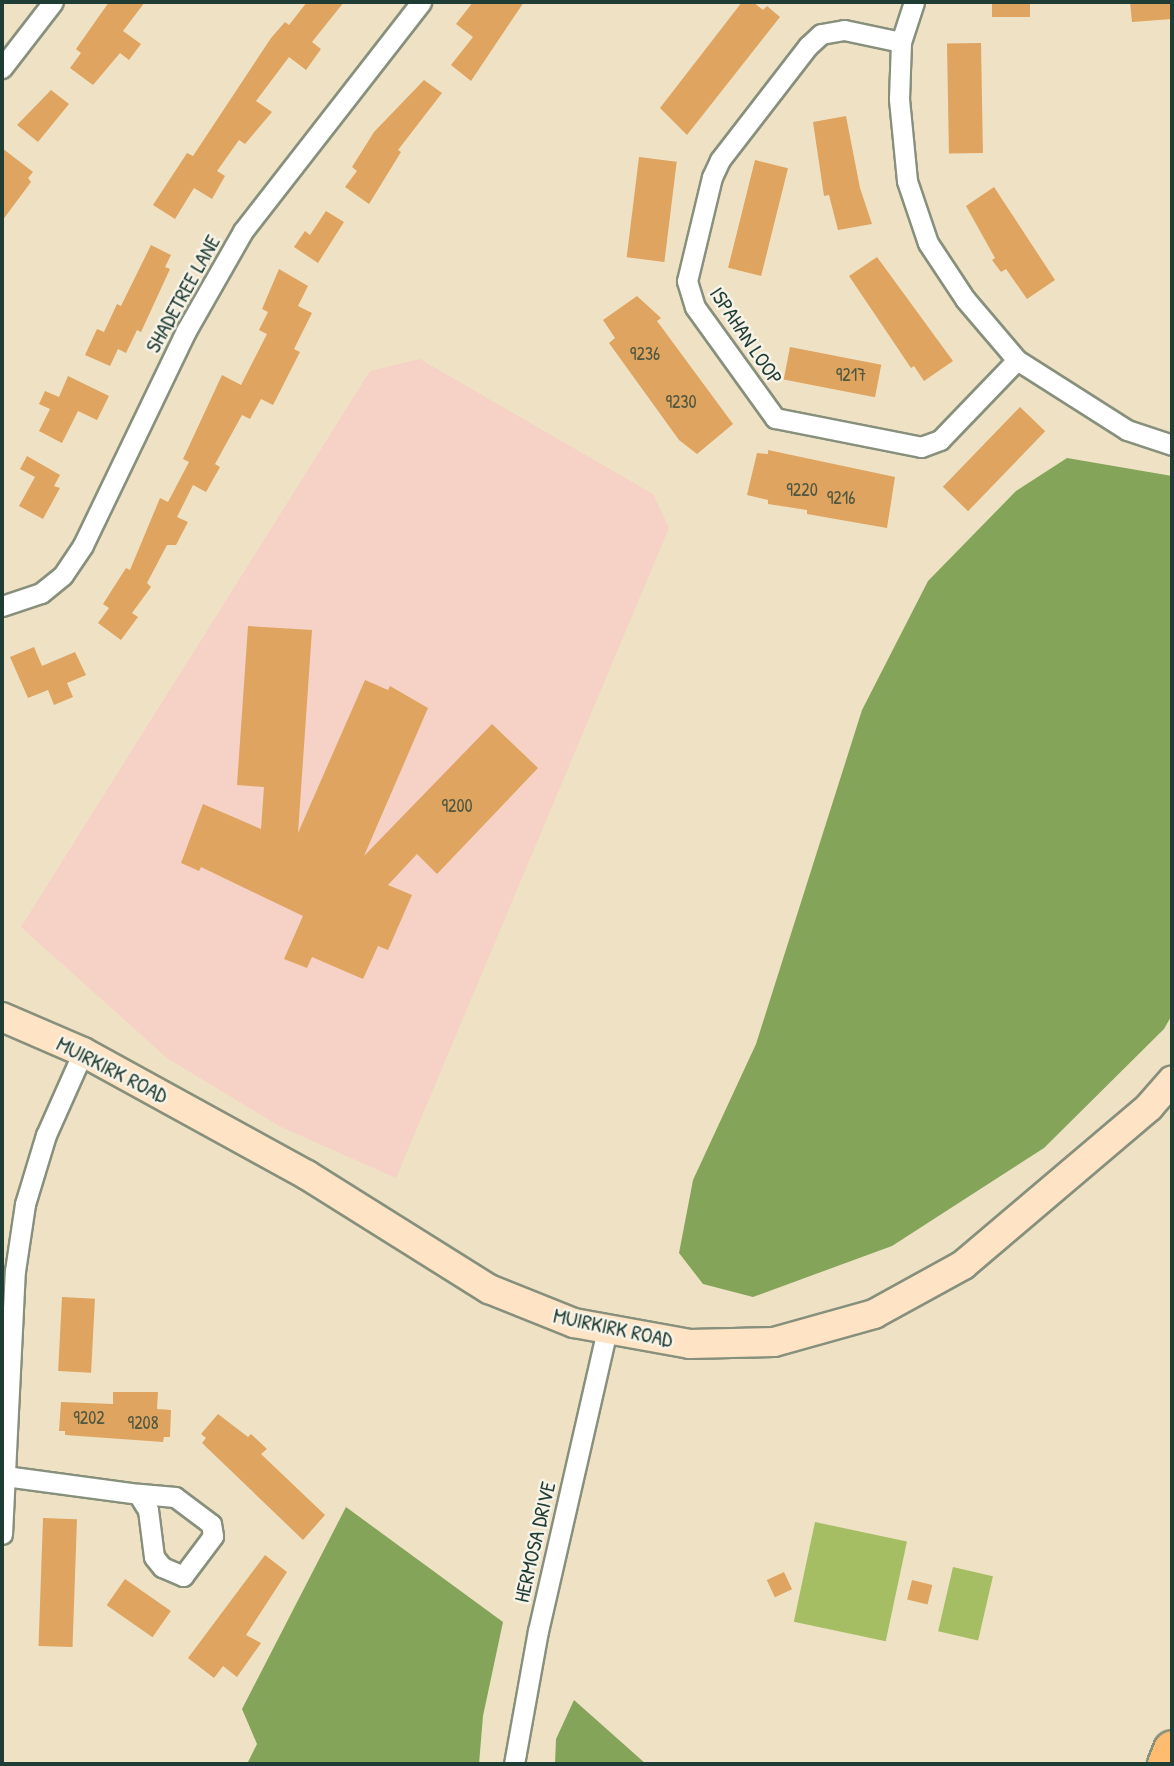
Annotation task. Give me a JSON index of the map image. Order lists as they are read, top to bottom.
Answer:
{
  "streets": {
    "main road": ["MUIRKIRK ROAD"],
    "street": ["SHADETREE LANE", "ISPAHAN LOOP", "HERMOSA DRIVE"]
  },
  "crossings": [
    ["MUIRKIRK ROAD", "HERMOSA DRIVE"]
  ],
  "house_numbers": [
    "9236",
    "9217",
    "9230",
    "9220",
    "9216",
    "9200",
    "9202",
    "9208"
  ]
}
